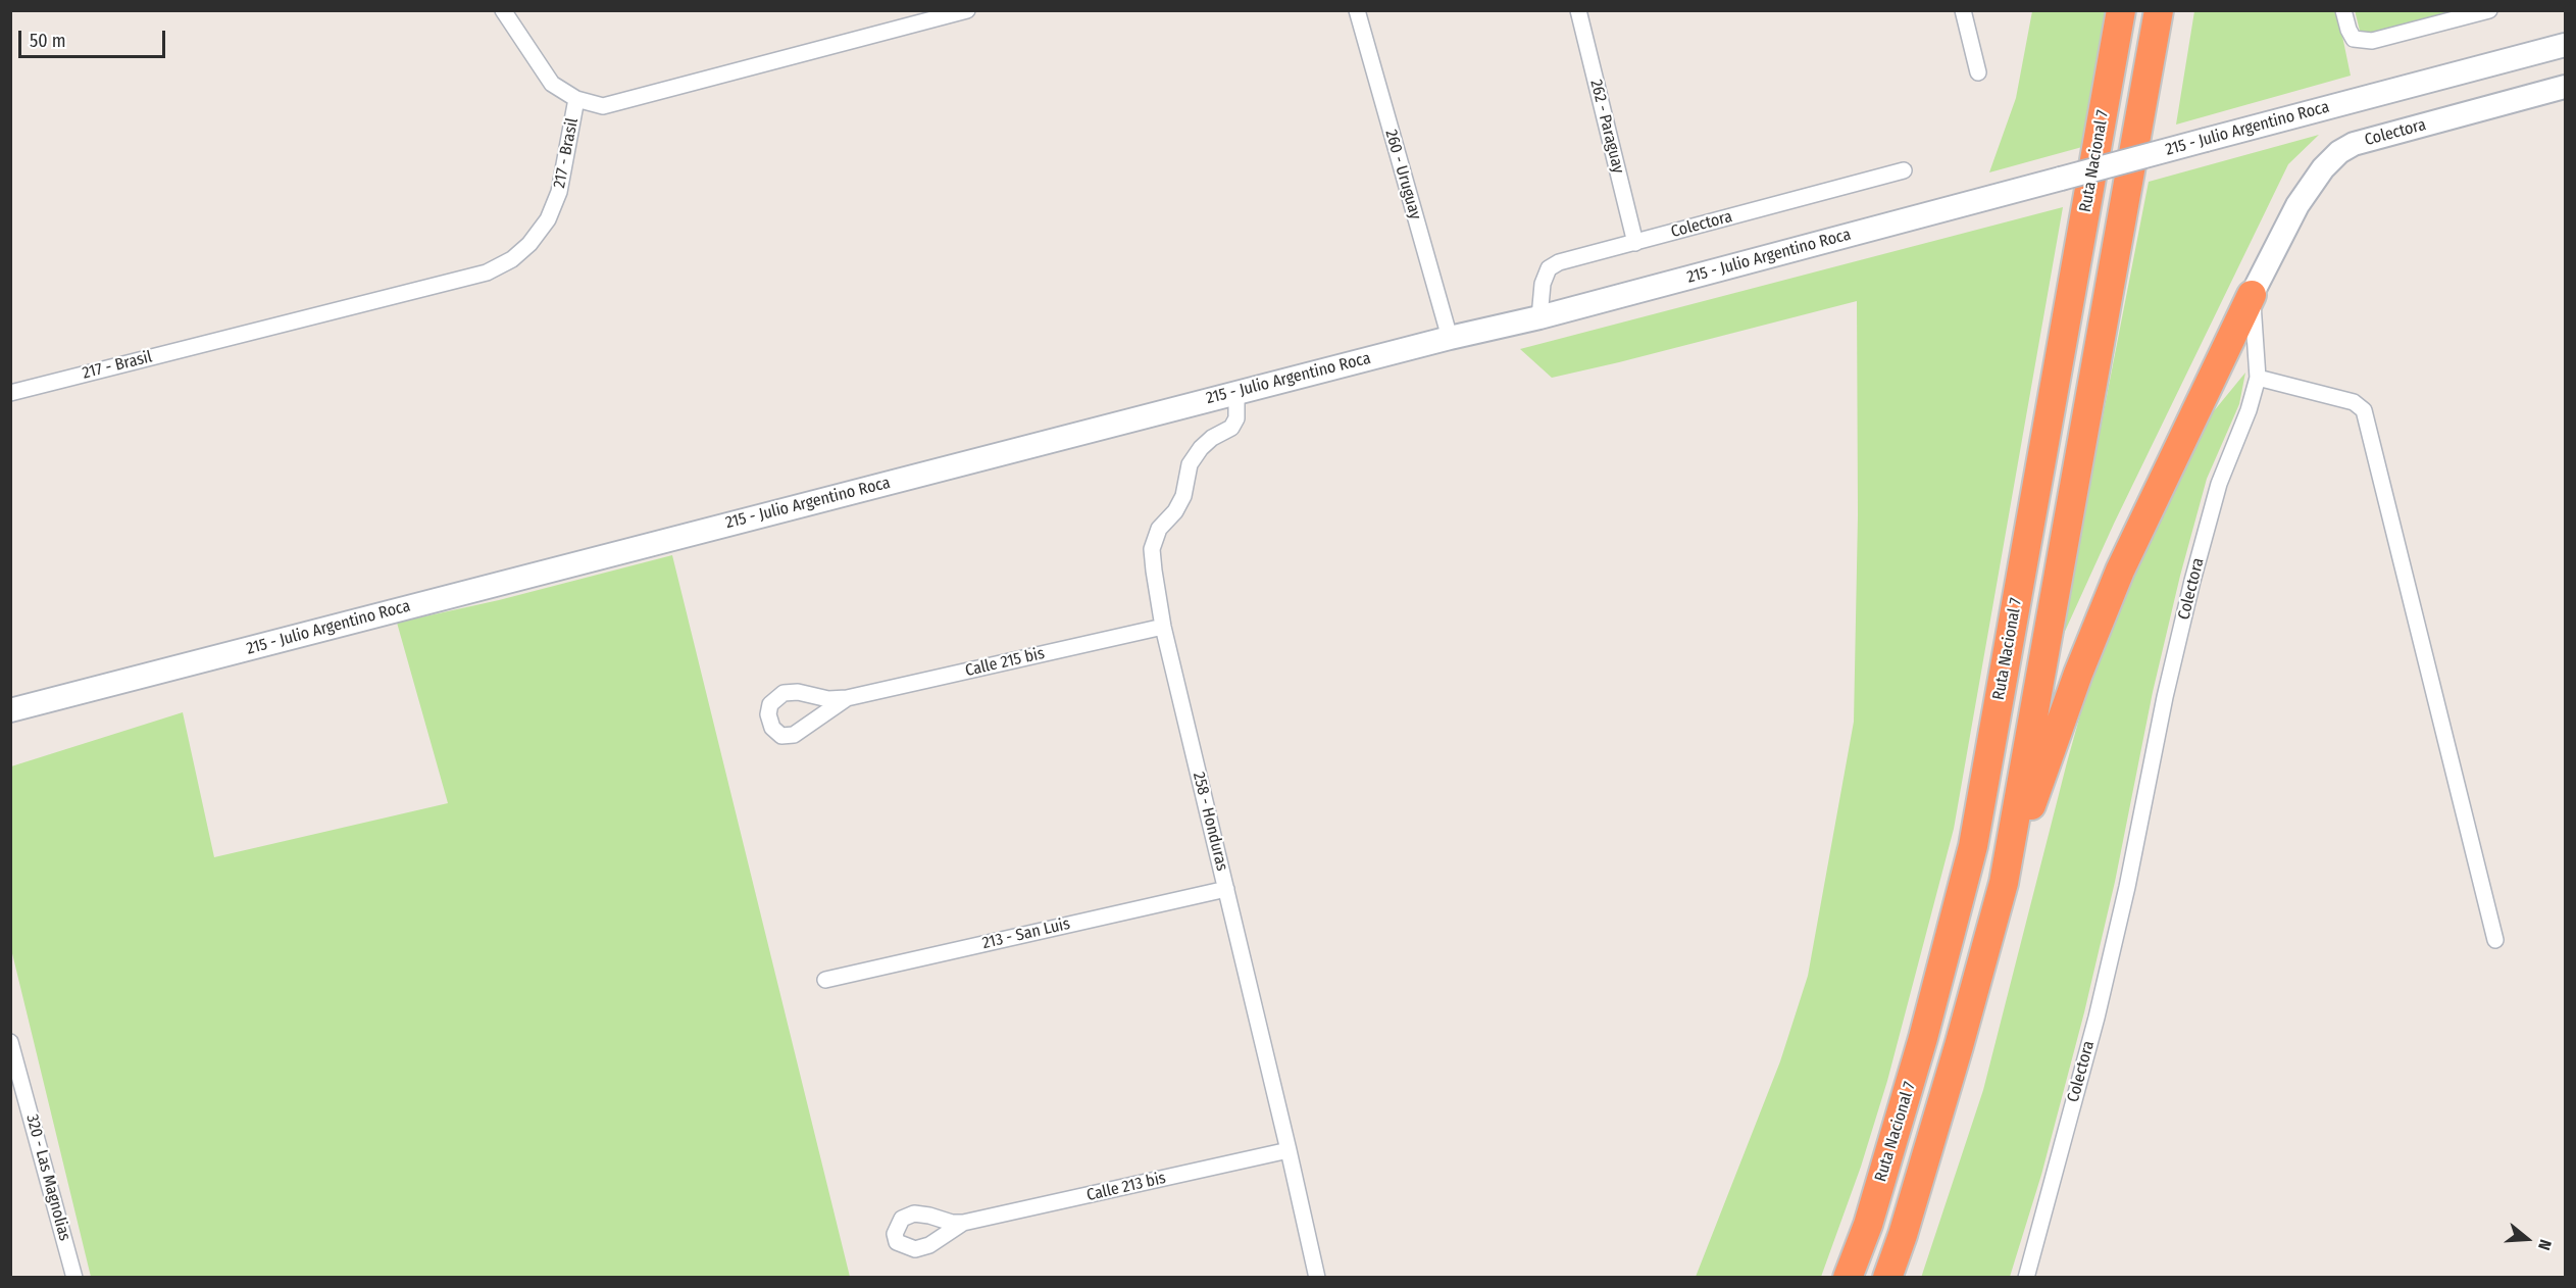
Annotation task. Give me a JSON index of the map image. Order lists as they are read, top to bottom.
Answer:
{
  "streets": {
    "highway": ["Ruta Nacional 7"],
    "street": [
      "262 - Paraguay",
      "215 - Julio Argentino Roca",
      "Colectora",
      "217 - Brasil",
      "260 - Uruguay",
      "Calle 215 bis",
      "258 - Honduras",
      "213 - San Luis",
      "320 - Las Magnolias",
      "Calle 213 bis"
    ]
  },
  "crossings": [
    ["262 - Paraguay", "Colectora"],
    ["215 - Julio Argentino Roca", "Colectora"],
    ["215 - Julio Argentino Roca", "260 - Uruguay"],
    ["215 - Julio Argentino Roca", "258 - Honduras"],
    ["Calle 215 bis", "258 - Honduras"],
    ["258 - Honduras", "213 - San Luis"],
    ["258 - Honduras", "Calle 213 bis"]
  ],
  "scale_bar": "50 m",
  "north": "right"
}
